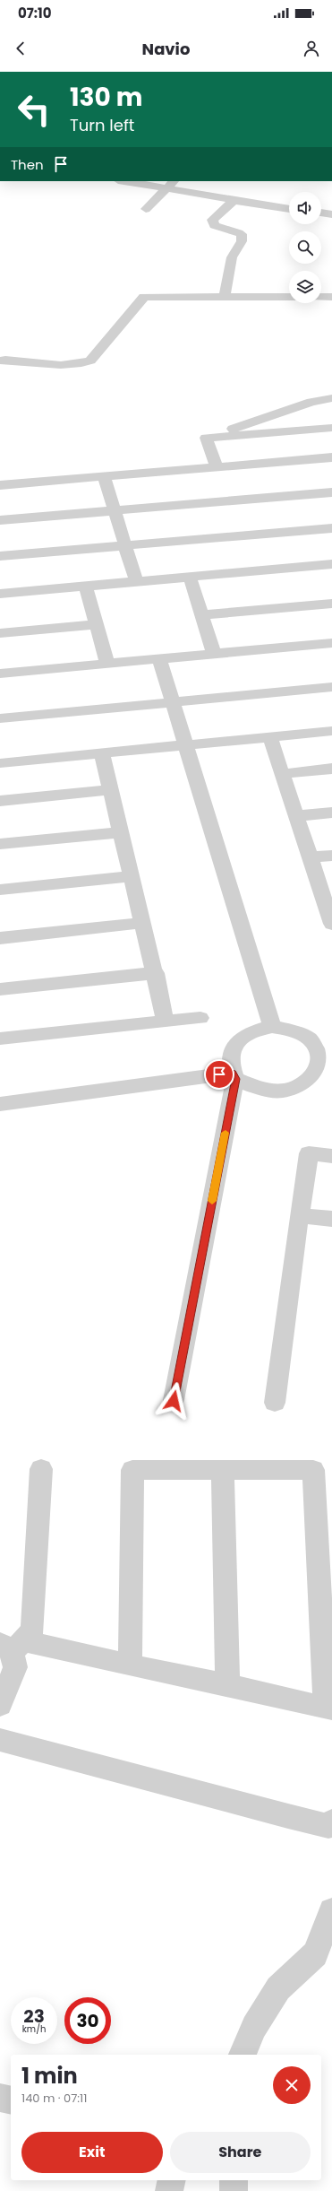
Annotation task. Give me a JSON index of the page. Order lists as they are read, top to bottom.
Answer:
{
  "page": {
    "status": "07:10",
    "header": "Navio",
    "turn": ["130 m", "Turn left"],
    "then": "Then",
    "speed": "23 km/h",
    "limit": "30",
    "heading": ["1 min", "140 m · 07:11"],
    "buttons": ["Exit", "Share"]
  }
}
